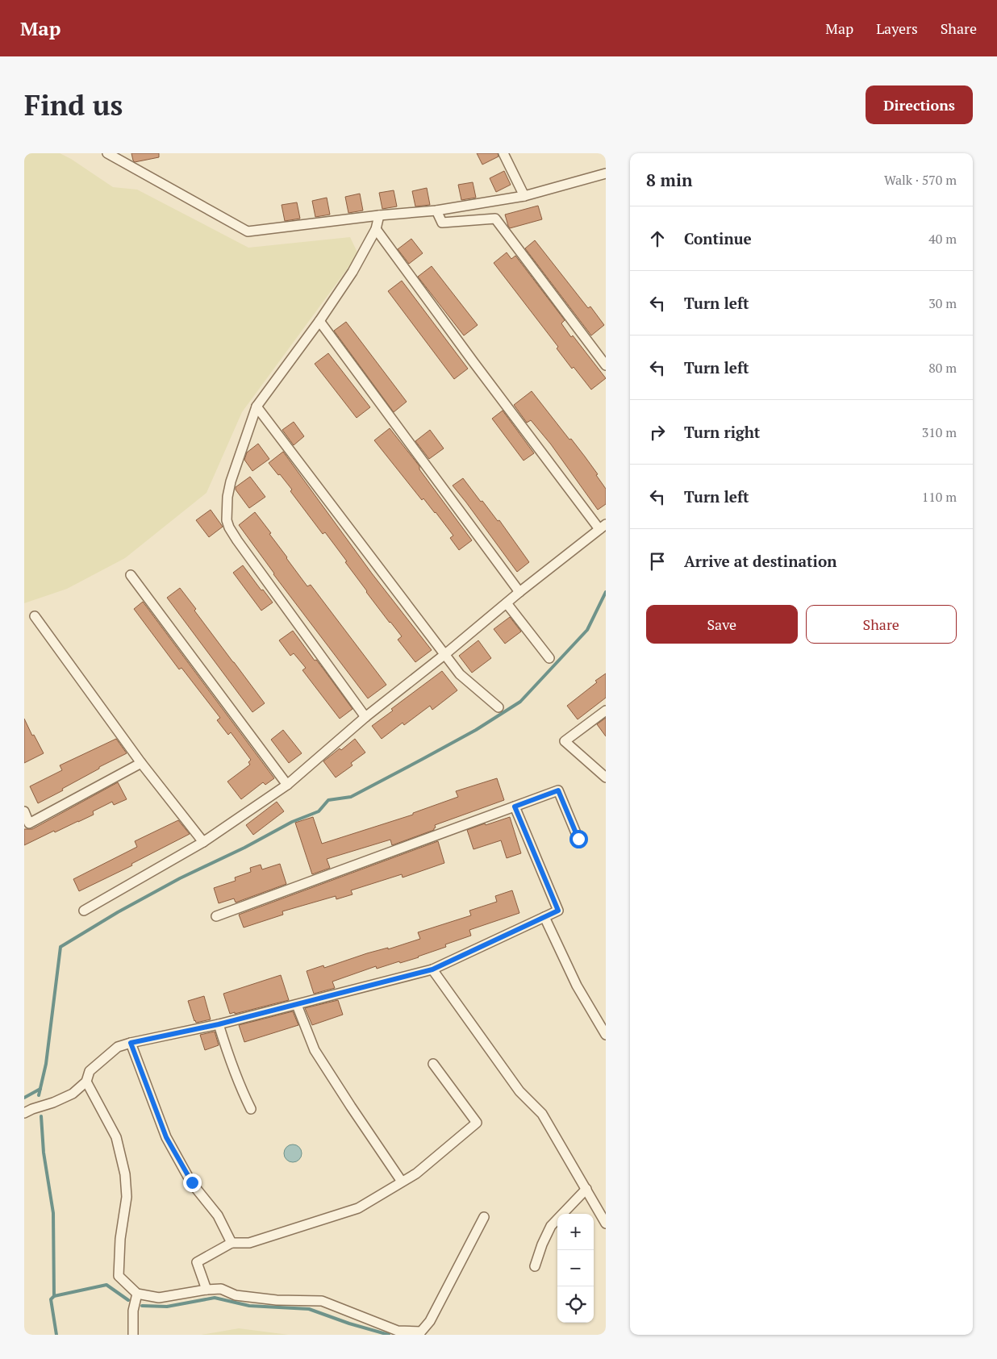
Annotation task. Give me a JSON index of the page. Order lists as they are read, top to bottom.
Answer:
{
  "page": {
    "header": "Map",
    "nav": ["Map", "Layers", "Share"],
    "buttons": [
      "Directions",
      ["Save", "Share"]
    ],
    "title": "Find us",
    "heading": ["8 min", "Walk · 570 m"],
    "list": [
      ["Continue", "40 m"],
      ["Turn left", "30 m"],
      ["Turn left", "80 m"],
      ["Turn right", "310 m"],
      ["Turn left", "110 m"],
      "Arrive at destination"
    ],
    "map_buttons": ["+", "−"]
  }
}
